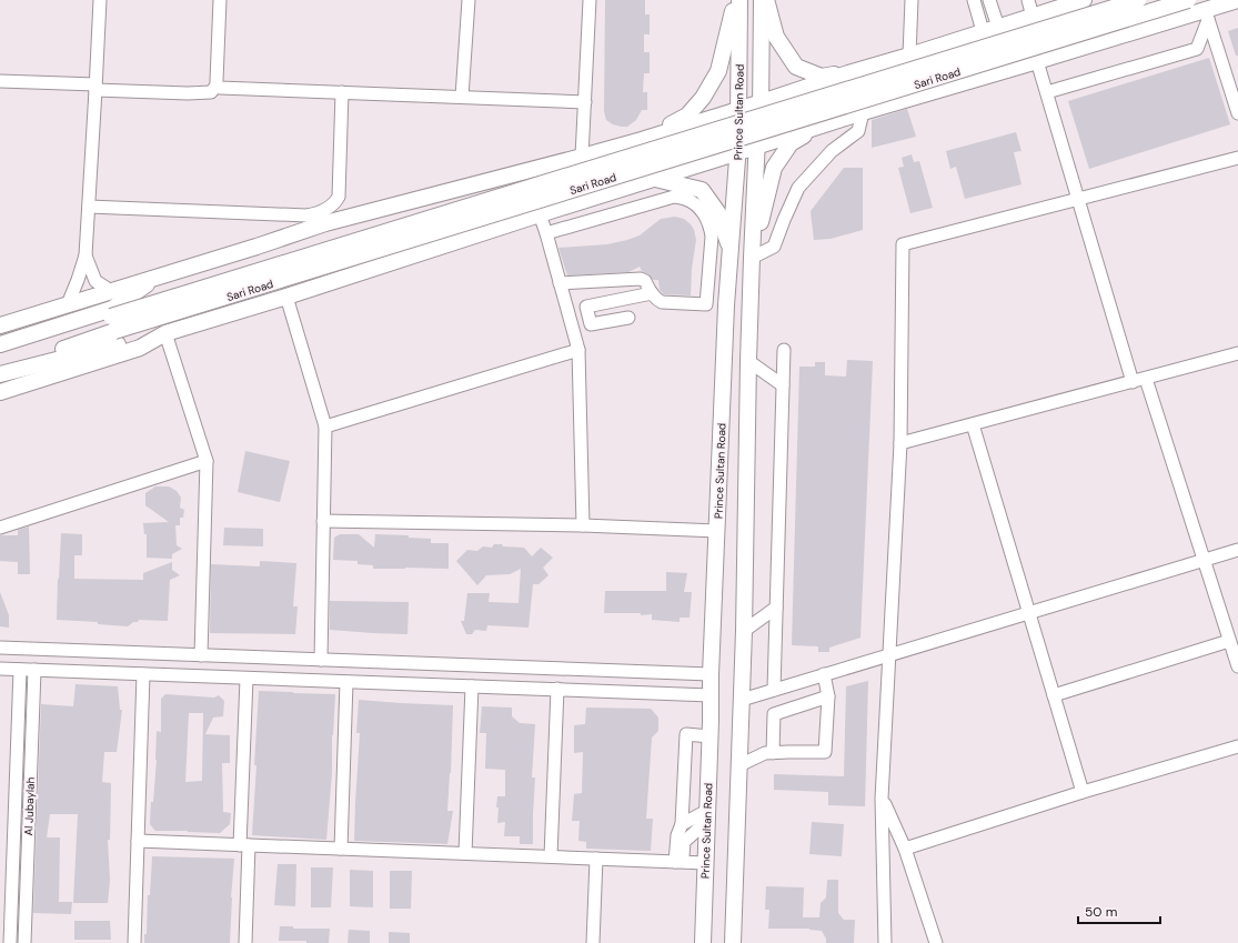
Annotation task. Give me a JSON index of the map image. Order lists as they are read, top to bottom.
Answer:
{
  "streets": {
    "main road": ["Sari Road", "Prince Sultan Road"],
    "street": ["Al Jubaylah"]
  },
  "crossings": [
    ["Sari Road", "Prince Sultan Road"]
  ],
  "scale_bar": "50 m"
}
